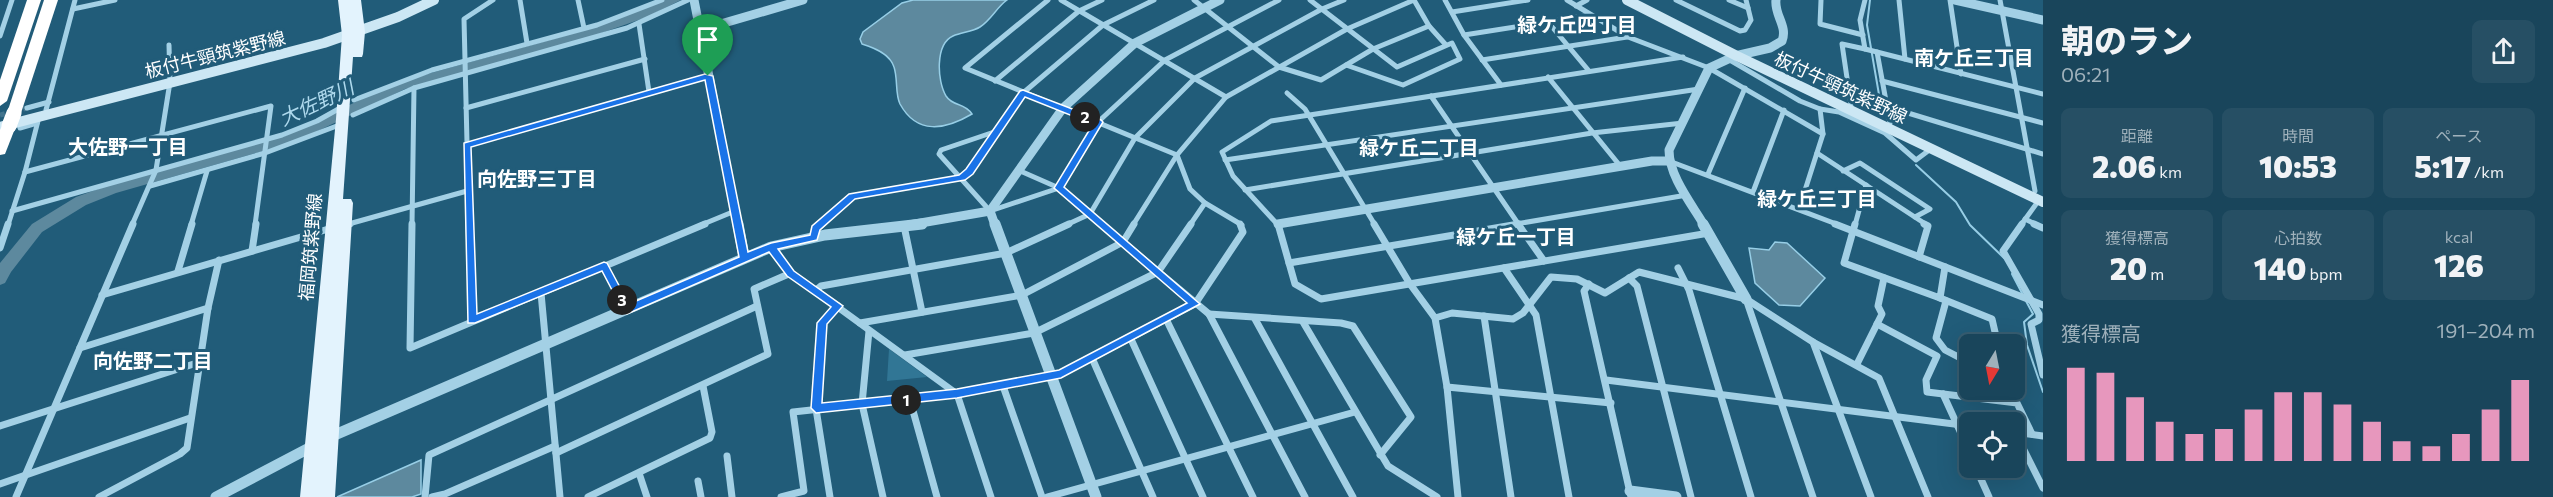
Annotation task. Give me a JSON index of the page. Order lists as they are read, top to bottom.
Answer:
{
  "streets": {
    "main road": ["板付牛頸筑紫野線", "福岡筑紫野線"]
  },
  "crossings": [
    ["板付牛頸筑紫野線", "福岡筑紫野線"]
  ],
  "districts": [
    "緑ケ丘四丁目",
    "南ケ丘三丁目",
    "大佐野一丁目",
    "緑ケ丘二丁目",
    "向佐野三丁目",
    "緑ケ丘三丁目",
    "緑ケ丘一丁目",
    "向佐野二丁目"
  ],
  "water": ["大佐野川"],
  "north": "bottom",
  "page": {
    "heading": ["朝のラン", "06:21"],
    "pins": ["2", "3", "1"],
    "stats": [
      ["距離", "2.06 km"],
      ["時間", "10:53"],
      ["ペース", "5:17 /km"],
      ["獲得標高", "20 m"],
      ["心拍数", "140 bpm"],
      ["kcal", "126"]
    ],
    "chart": ["獲得標高", "191–204 m"]
  }
}
